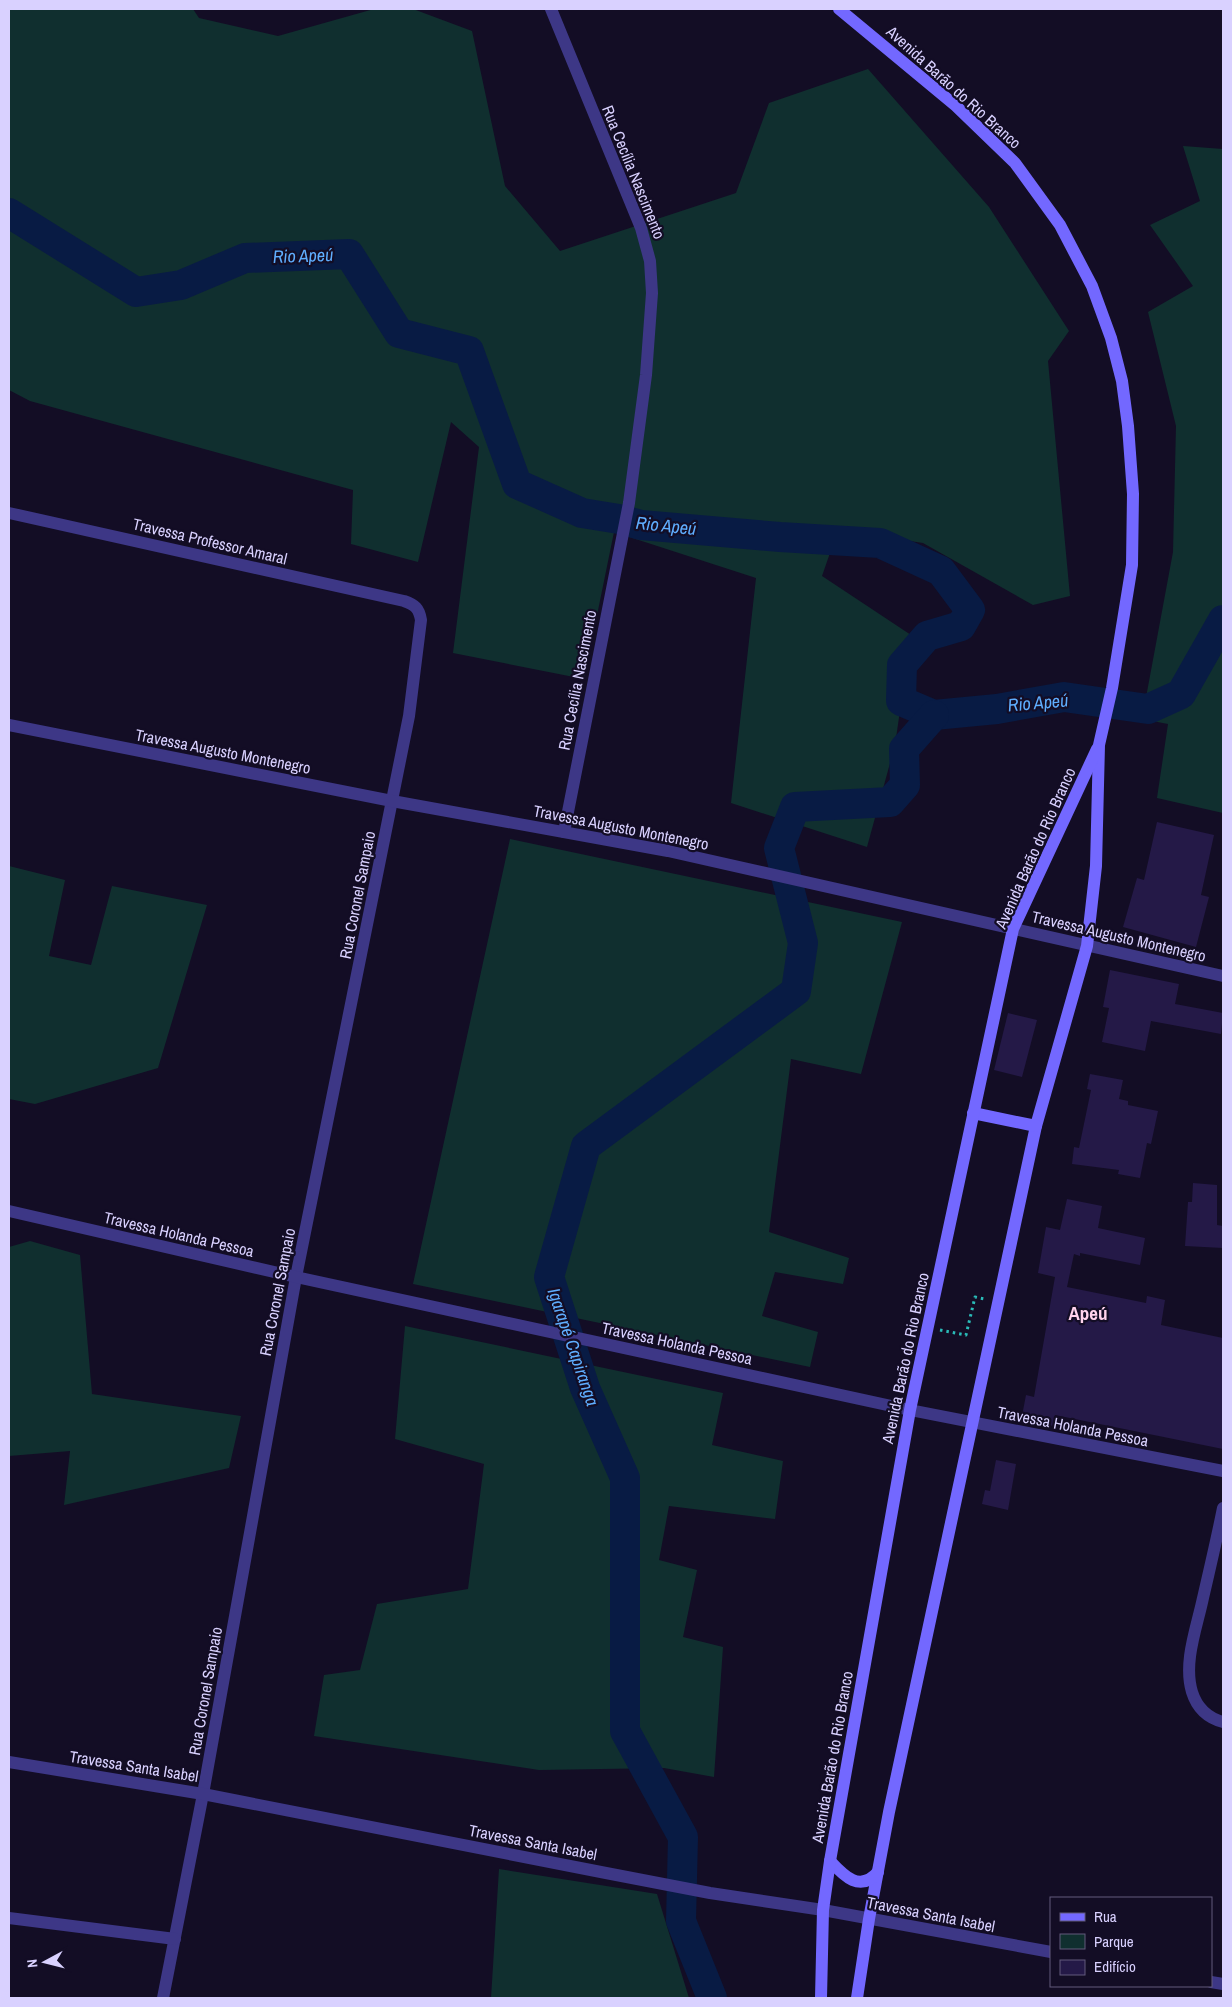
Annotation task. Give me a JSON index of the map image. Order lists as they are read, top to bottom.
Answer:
{
  "streets": {
    "main road": ["Avenida Barão do Rio Branco"],
    "street": [
      "Rua Cecília Nascimento",
      "Travessa Professor Amaral",
      "Travessa Augusto Montenegro",
      "Rua Coronel Sampaio",
      "Travessa Holanda Pessoa",
      "Travessa Santa Isabel"
    ]
  },
  "crossings": [
    ["Avenida Barão do Rio Branco", "Travessa Augusto Montenegro"],
    ["Avenida Barão do Rio Branco", "Travessa Holanda Pessoa"],
    ["Avenida Barão do Rio Branco", "Travessa Santa Isabel"],
    ["Rua Cecília Nascimento", "Travessa Augusto Montenegro"],
    ["Travessa Professor Amaral", "Rua Coronel Sampaio"],
    ["Travessa Augusto Montenegro", "Rua Coronel Sampaio"],
    ["Rua Coronel Sampaio", "Travessa Holanda Pessoa"],
    ["Rua Coronel Sampaio", "Travessa Santa Isabel"]
  ],
  "districts": ["Apeú"],
  "water": ["Rio Apeú", "Igarapé Capiranga"],
  "legend": ["Rua", "Parque", "Edifício"],
  "north": "left"
}
